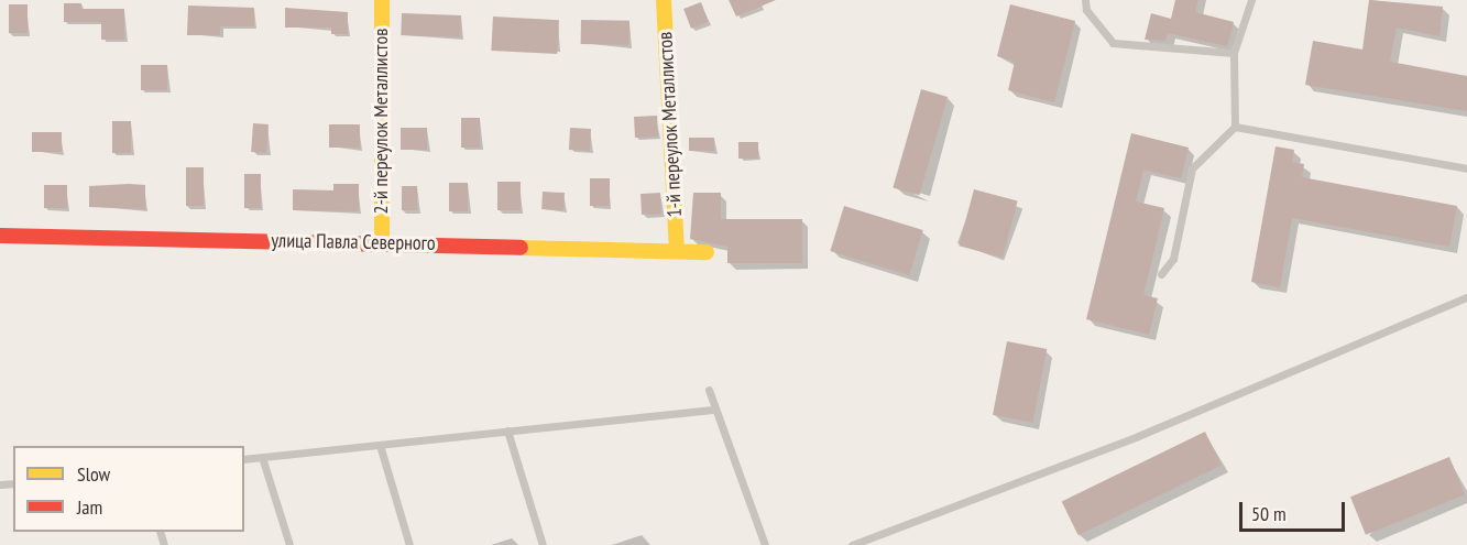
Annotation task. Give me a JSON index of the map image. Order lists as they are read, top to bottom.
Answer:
{
  "streets": {
    "street": ["2-й переулок Металлистов", "1-й переулок Металлистов", "улица Павла Северного"]
  },
  "crossings": [
    ["2-й переулок Металлистов", "улица Павла Северного"],
    ["1-й переулок Металлистов", "улица Павла Северного"]
  ],
  "legend": ["Slow", "Jam"],
  "scale_bar": "50 m"
}
